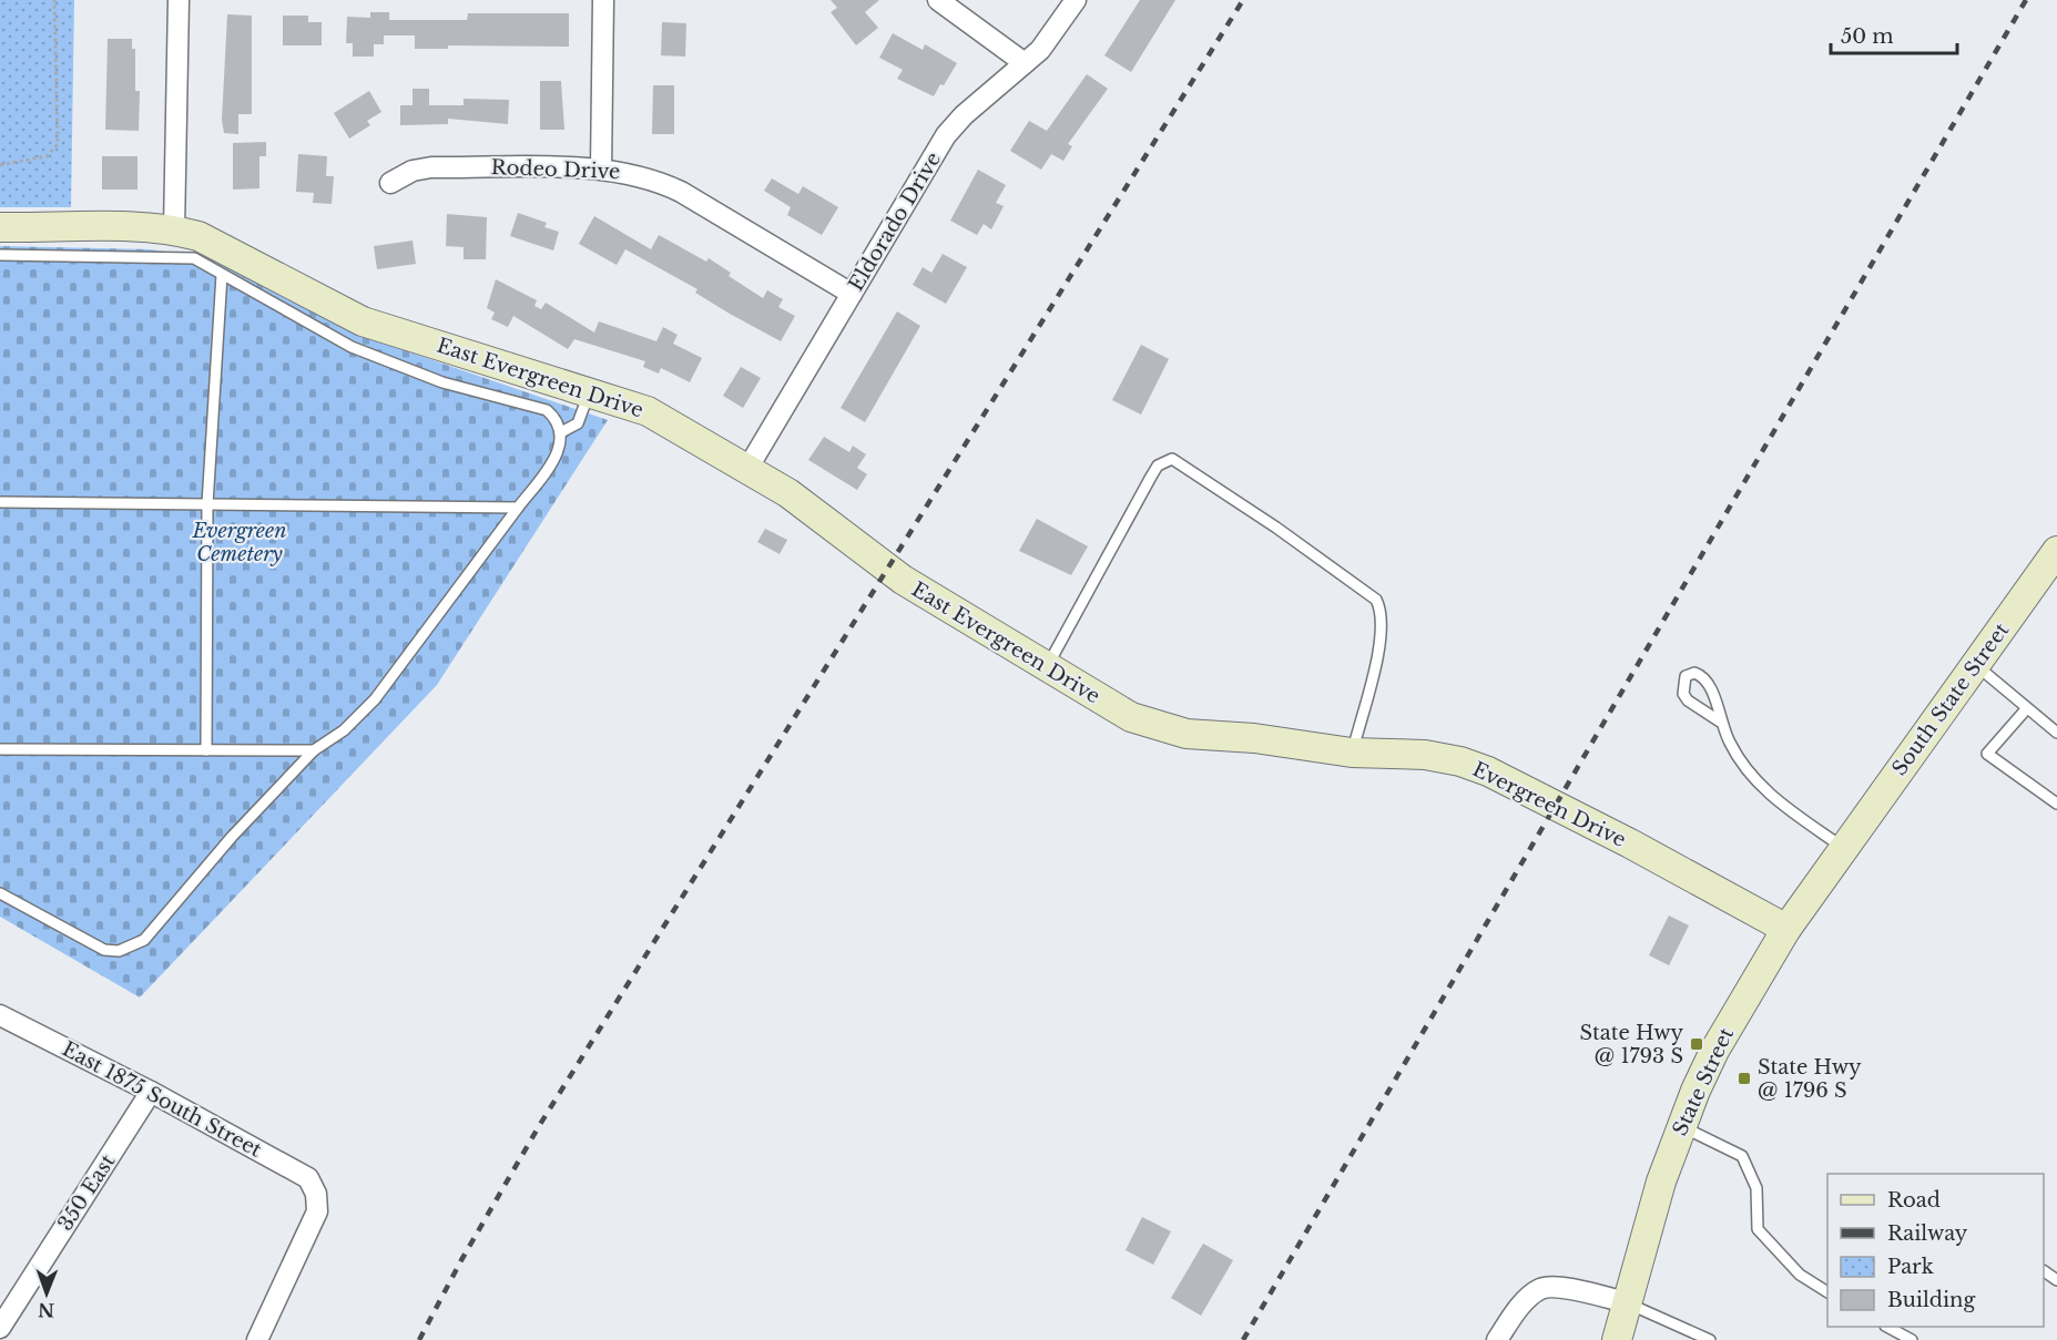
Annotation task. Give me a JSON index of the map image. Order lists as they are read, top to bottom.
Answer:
{
  "streets": {
    "street": [
      "Rodeo Drive",
      "Eldorado Drive",
      "East Evergreen Drive",
      "South State Street",
      "Evergreen Drive",
      "State Street",
      "East 1875 South Street",
      "350 East"
    ]
  },
  "crossings": [
    ["Rodeo Drive", "Eldorado Drive"],
    ["Eldorado Drive", "East Evergreen Drive"],
    ["East Evergreen Drive", "Evergreen Drive"],
    ["South State Street", "State Street"],
    ["Evergreen Drive", "State Street"],
    ["East 1875 South Street", "350 East"]
  ],
  "parks": ["Evergreen Cemetery"],
  "places": {
    "transit": ["State Hwy @ 1793 S", "State Hwy @ 1796 S"]
  },
  "legend": [
    "Road",
    "Railway",
    "Park",
    "Building"
  ],
  "scale_bar": "50 m",
  "north": "bottom"
}
